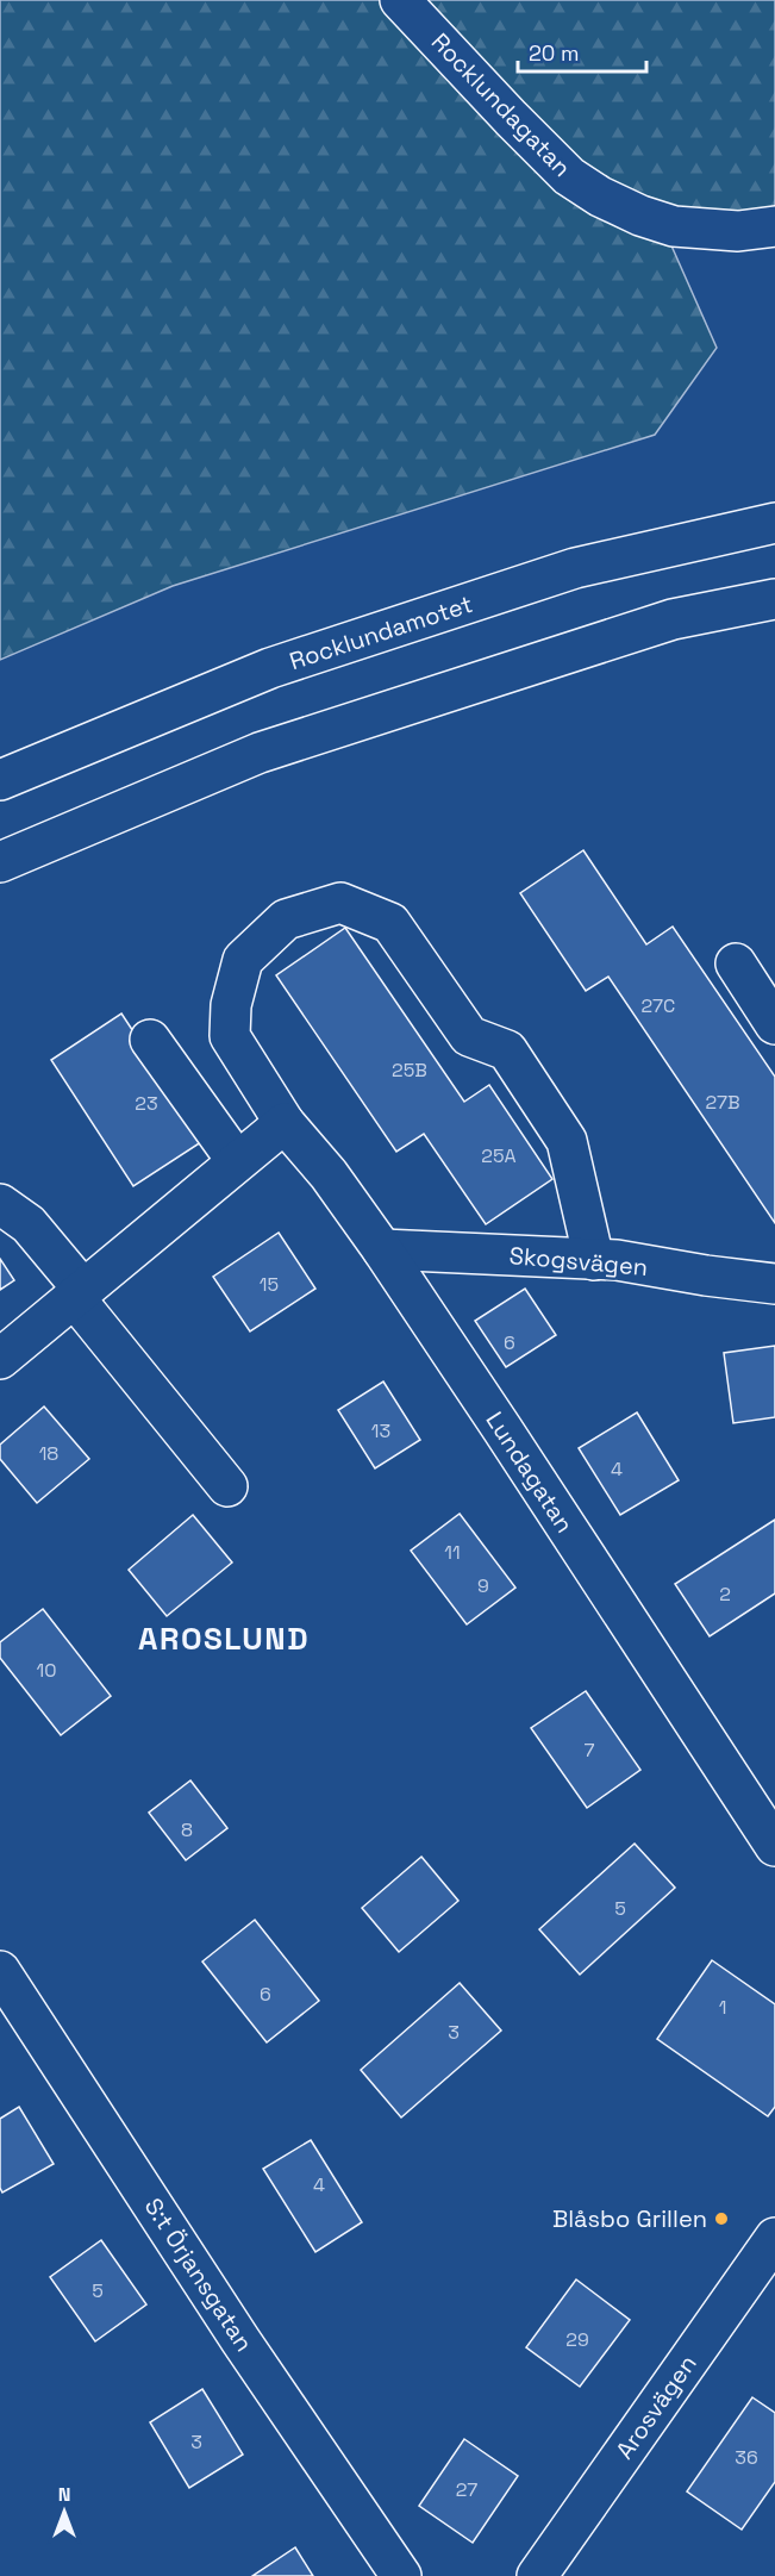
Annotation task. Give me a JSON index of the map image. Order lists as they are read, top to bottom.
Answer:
{
  "streets": {
    "main road": [
      "Rocklundagatan",
      "Rocklundamotet",
      "Skogsvägen",
      "Lundagatan",
      "S:t Örjansgatan",
      "Arosvägen"
    ]
  },
  "crossings": [
    ["Skogsvägen", "Lundagatan"]
  ],
  "districts": ["AROSLUND"],
  "places": ["Blåsbo Grillen"],
  "house_numbers": [
    "27C",
    "25B",
    "27B",
    "23",
    "25A",
    "15",
    "6",
    "13",
    "18",
    "4",
    "11",
    "9",
    "2",
    "10",
    "7",
    "8",
    "5",
    "6",
    "1",
    "3",
    "4",
    "5",
    "29",
    "3",
    "36",
    "27"
  ],
  "scale_bar": "20 m",
  "north": "top"
}
